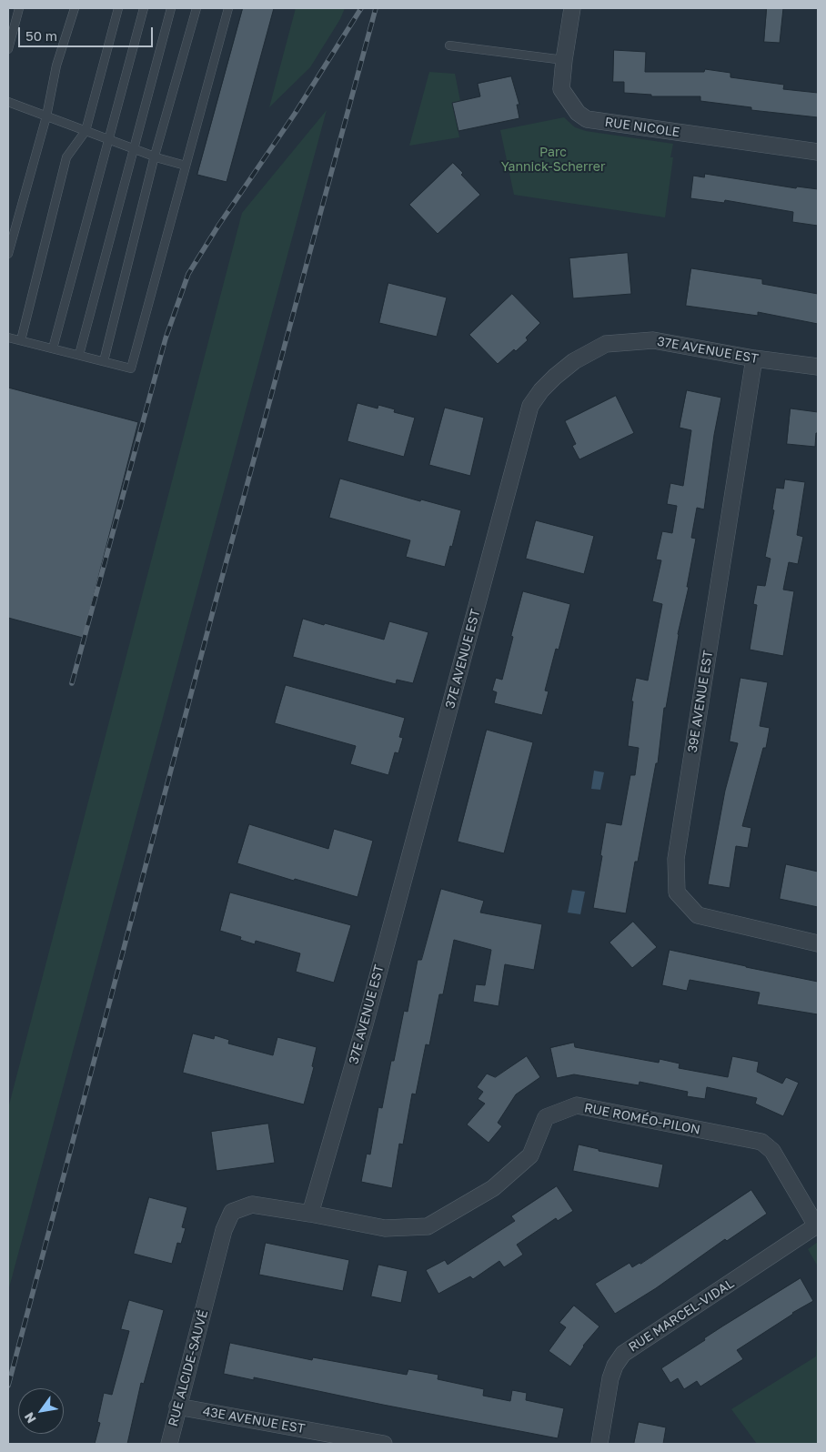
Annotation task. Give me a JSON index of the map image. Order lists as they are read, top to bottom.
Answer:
{
  "streets": {
    "street": [
      "RUE NICOLE",
      "37E AVENUE EST",
      "39E AVENUE EST",
      "RUE ROMÉO-PILON",
      "RUE MARCEL-VIDAL",
      "RUE ALCIDE-SAUVÉ",
      "43E AVENUE EST"
    ]
  },
  "crossings": [
    ["37E AVENUE EST", "39E AVENUE EST"],
    ["37E AVENUE EST", "RUE ROMÉO-PILON"],
    ["RUE ROMÉO-PILON", "RUE MARCEL-VIDAL"],
    ["RUE ROMÉO-PILON", "RUE ALCIDE-SAUVÉ"],
    ["RUE ALCIDE-SAUVÉ", "43E AVENUE EST"]
  ],
  "parks": ["Parc Yannick-Scherrer"],
  "scale_bar": "50 m",
  "north": "bottom left"
}
